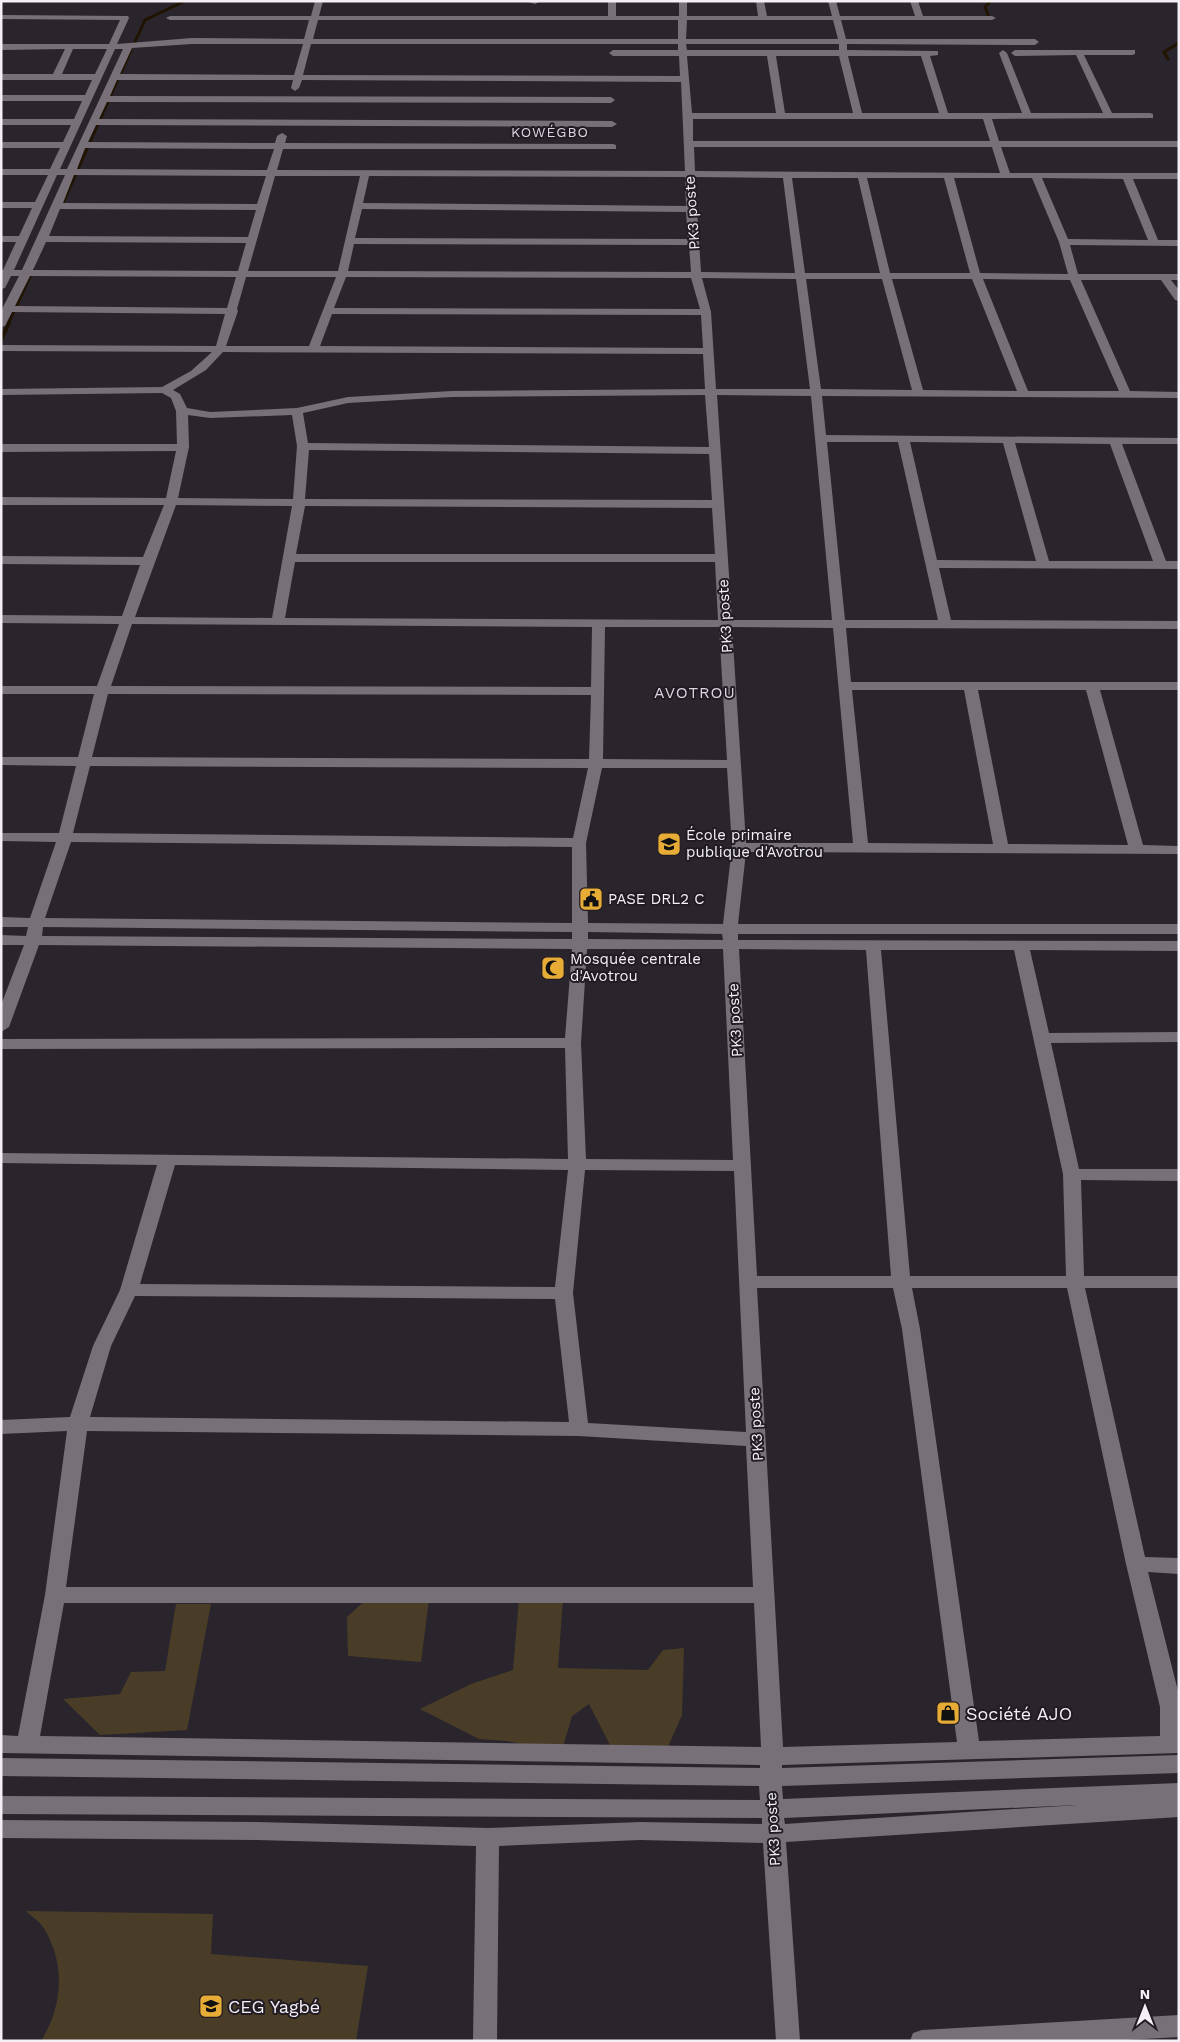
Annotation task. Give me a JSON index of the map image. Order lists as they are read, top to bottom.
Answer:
{
  "streets": {
    "street": ["PK3 poste"]
  },
  "districts": ["KOWÉGBO", "AVOTROU"],
  "places": {
    "school or university": ["École primaire publique d'Avotrou", "CEG Yagbé"],
    "public building": ["PASE DRL2 C"],
    "mosque": ["Mosquée centrale d'Avotrou"],
    "shop": ["Société AJO"]
  },
  "north": "top"
}
